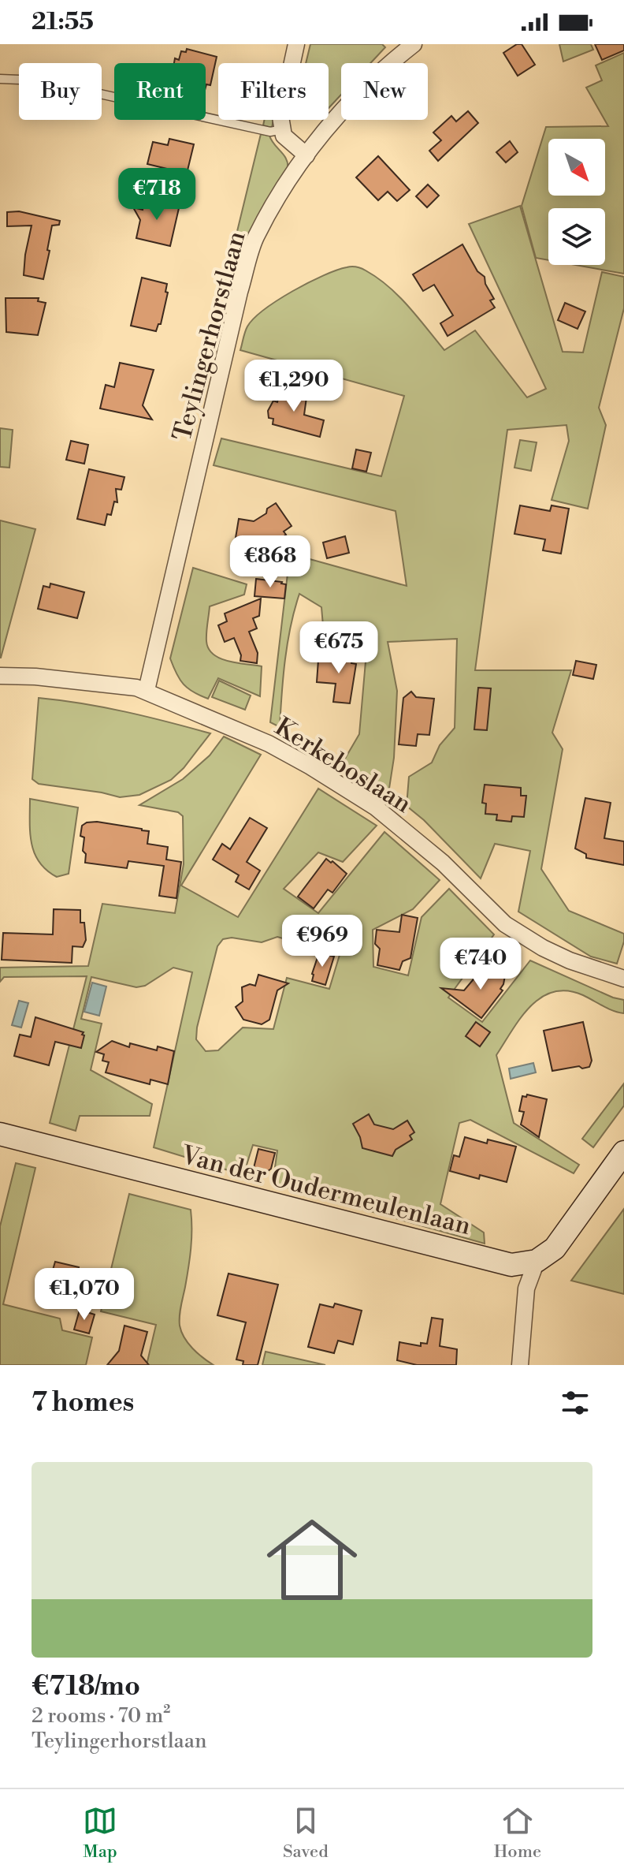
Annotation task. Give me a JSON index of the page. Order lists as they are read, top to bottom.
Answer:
{
  "streets": {
    "street": ["Teylingerhorstlaan", "Kerkeboslaan", "Van der Oudermeulenlaan"]
  },
  "crossings": [
    ["Teylingerhorstlaan", "Kerkeboslaan"]
  ],
  "north": "bottom right",
  "page": {
    "status": "21:55",
    "chip": [
      "Buy",
      "Rent",
      "Filters",
      "New"
    ],
    "price": [
      "€718",
      "€1,290",
      "€868",
      "€675",
      "€969",
      "€740",
      "€1,070"
    ],
    "heading": "7 homes",
    "list": [
      {
        "name": "€718/mo",
        "note": "2 rooms · 70 m² · Teylingerhorstlaan"
      }
    ],
    "tabs": ["Map", "Saved", "Home"]
  }
}
